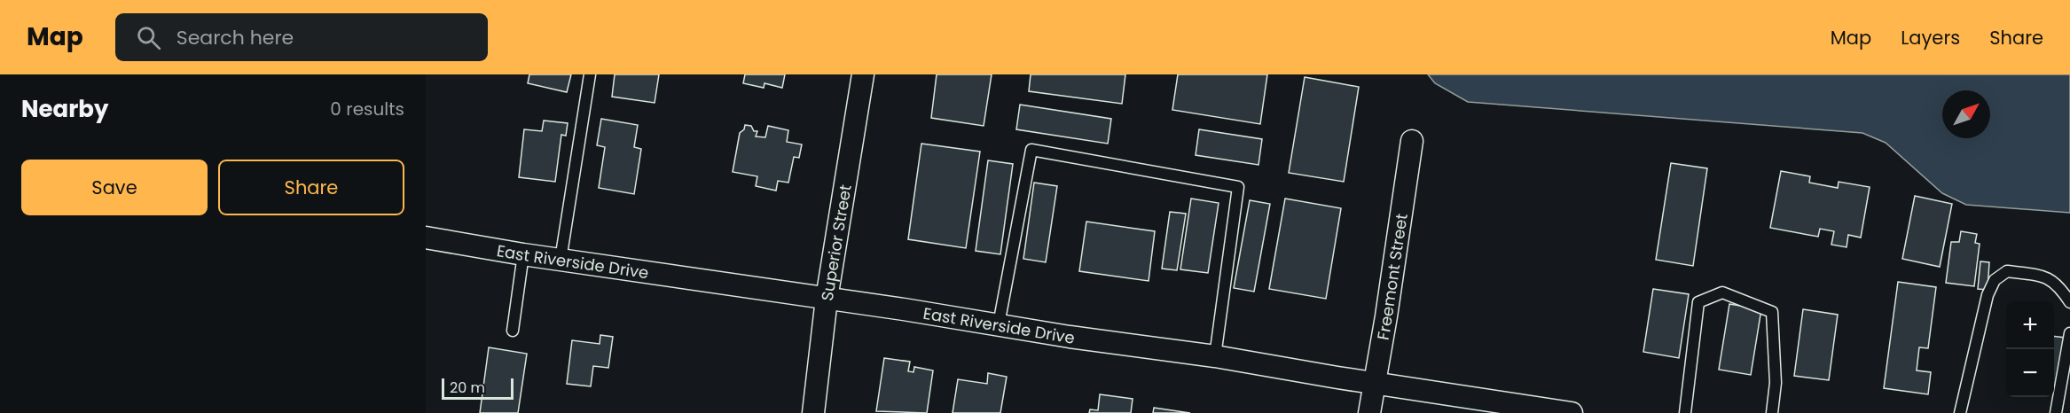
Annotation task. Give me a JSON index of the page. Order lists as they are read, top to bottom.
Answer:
{
  "streets": {
    "street": ["Superior Street", "East Riverside Drive", "Freemont Street"]
  },
  "crossings": [
    ["Superior Street", "East Riverside Drive"],
    ["East Riverside Drive", "Freemont Street"]
  ],
  "scale_bar": "20 m",
  "north": "top right",
  "page": {
    "header": "Map",
    "search": "Search here",
    "nav": ["Map", "Layers", "Share"],
    "heading": ["Nearby", "0 results"],
    "buttons": ["Save", "Share"],
    "map_buttons": ["+", "−"],
    "scale": "20 m"
  }
}
